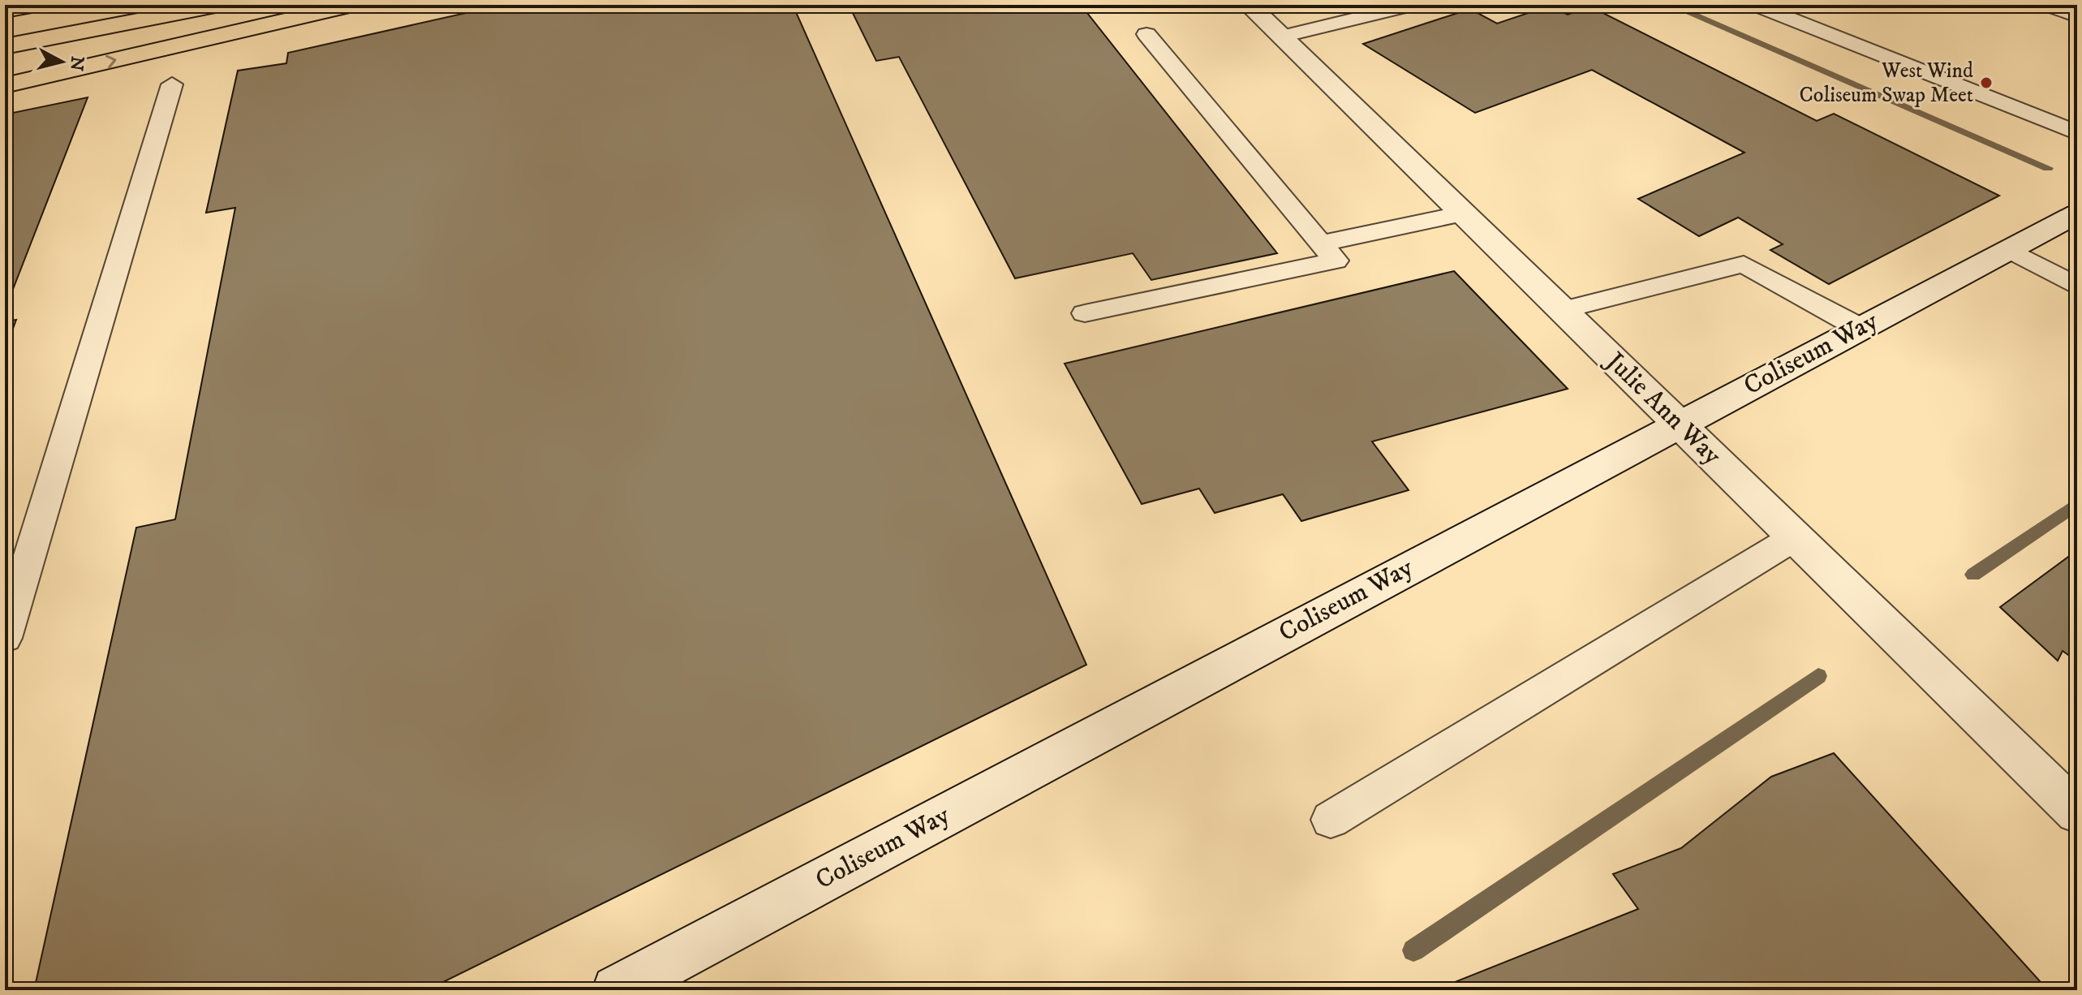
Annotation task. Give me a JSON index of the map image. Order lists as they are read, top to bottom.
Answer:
{
  "streets": {
    "street": ["Coliseum Way", "Julie Ann Way"]
  },
  "crossings": [
    ["Coliseum Way", "Julie Ann Way"]
  ],
  "places": ["West Wind Coliseum Swap Meet"],
  "north": "right"
}
